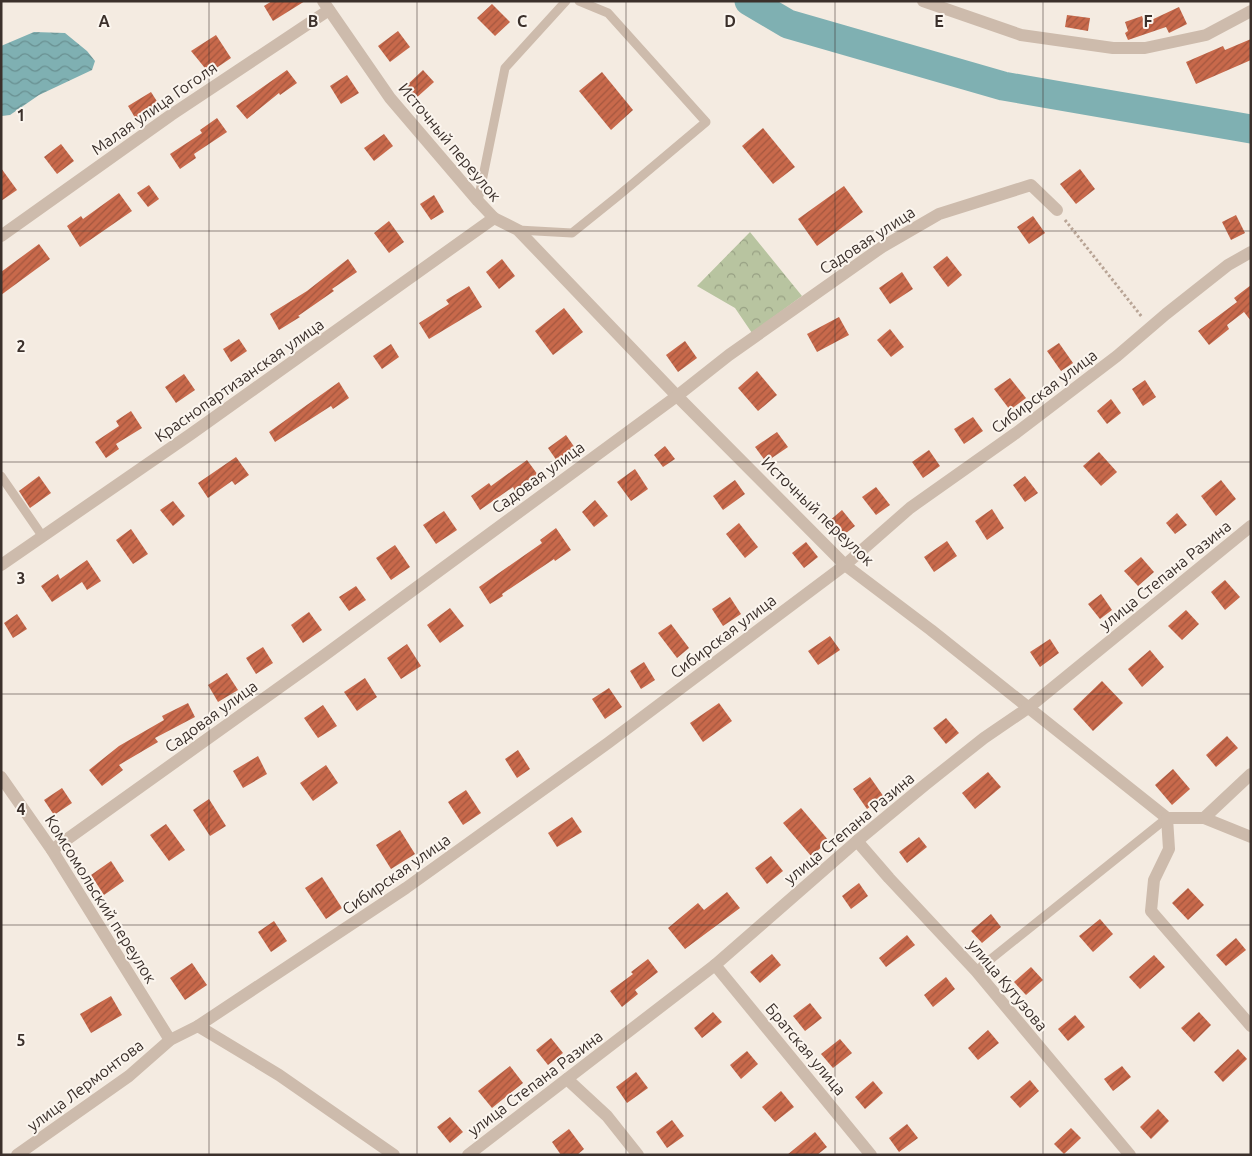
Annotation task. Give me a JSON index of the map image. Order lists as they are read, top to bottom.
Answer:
{
  "streets": {
    "street": [
      "Малая улица Гоголя",
      "Источный переулок",
      "Садовая улица",
      "Краснопартизанская улица",
      "Сибирская улица",
      "улица Степана Разина",
      "Комсомольский переулок",
      "улица Кутузова",
      "Братская улица",
      "улица Лермонтова"
    ]
  },
  "crossings": [
    ["Малая улица Гоголя", "Источный переулок"],
    ["Источный переулок", "Садовая улица"],
    ["Источный переулок", "Краснопартизанская улица"],
    ["Источный переулок", "Сибирская улица"],
    ["Источный переулок", "улица Степана Разина"],
    ["Садовая улица", "Комсомольский переулок"],
    ["Сибирская улица", "Комсомольский переулок"],
    ["Сибирская улица", "улица Лермонтова"],
    ["улица Степана Разина", "улица Кутузова"],
    ["улица Степана Разина", "Братская улица"],
    ["Комсомольский переулок", "улица Лермонтова"]
  ],
  "grid": {
    "columns": [
      "A",
      "B",
      "C",
      "D",
      "E",
      "F"
    ],
    "rows": [
      "1",
      "2",
      "3",
      "4",
      "5"
    ]
  }
}
